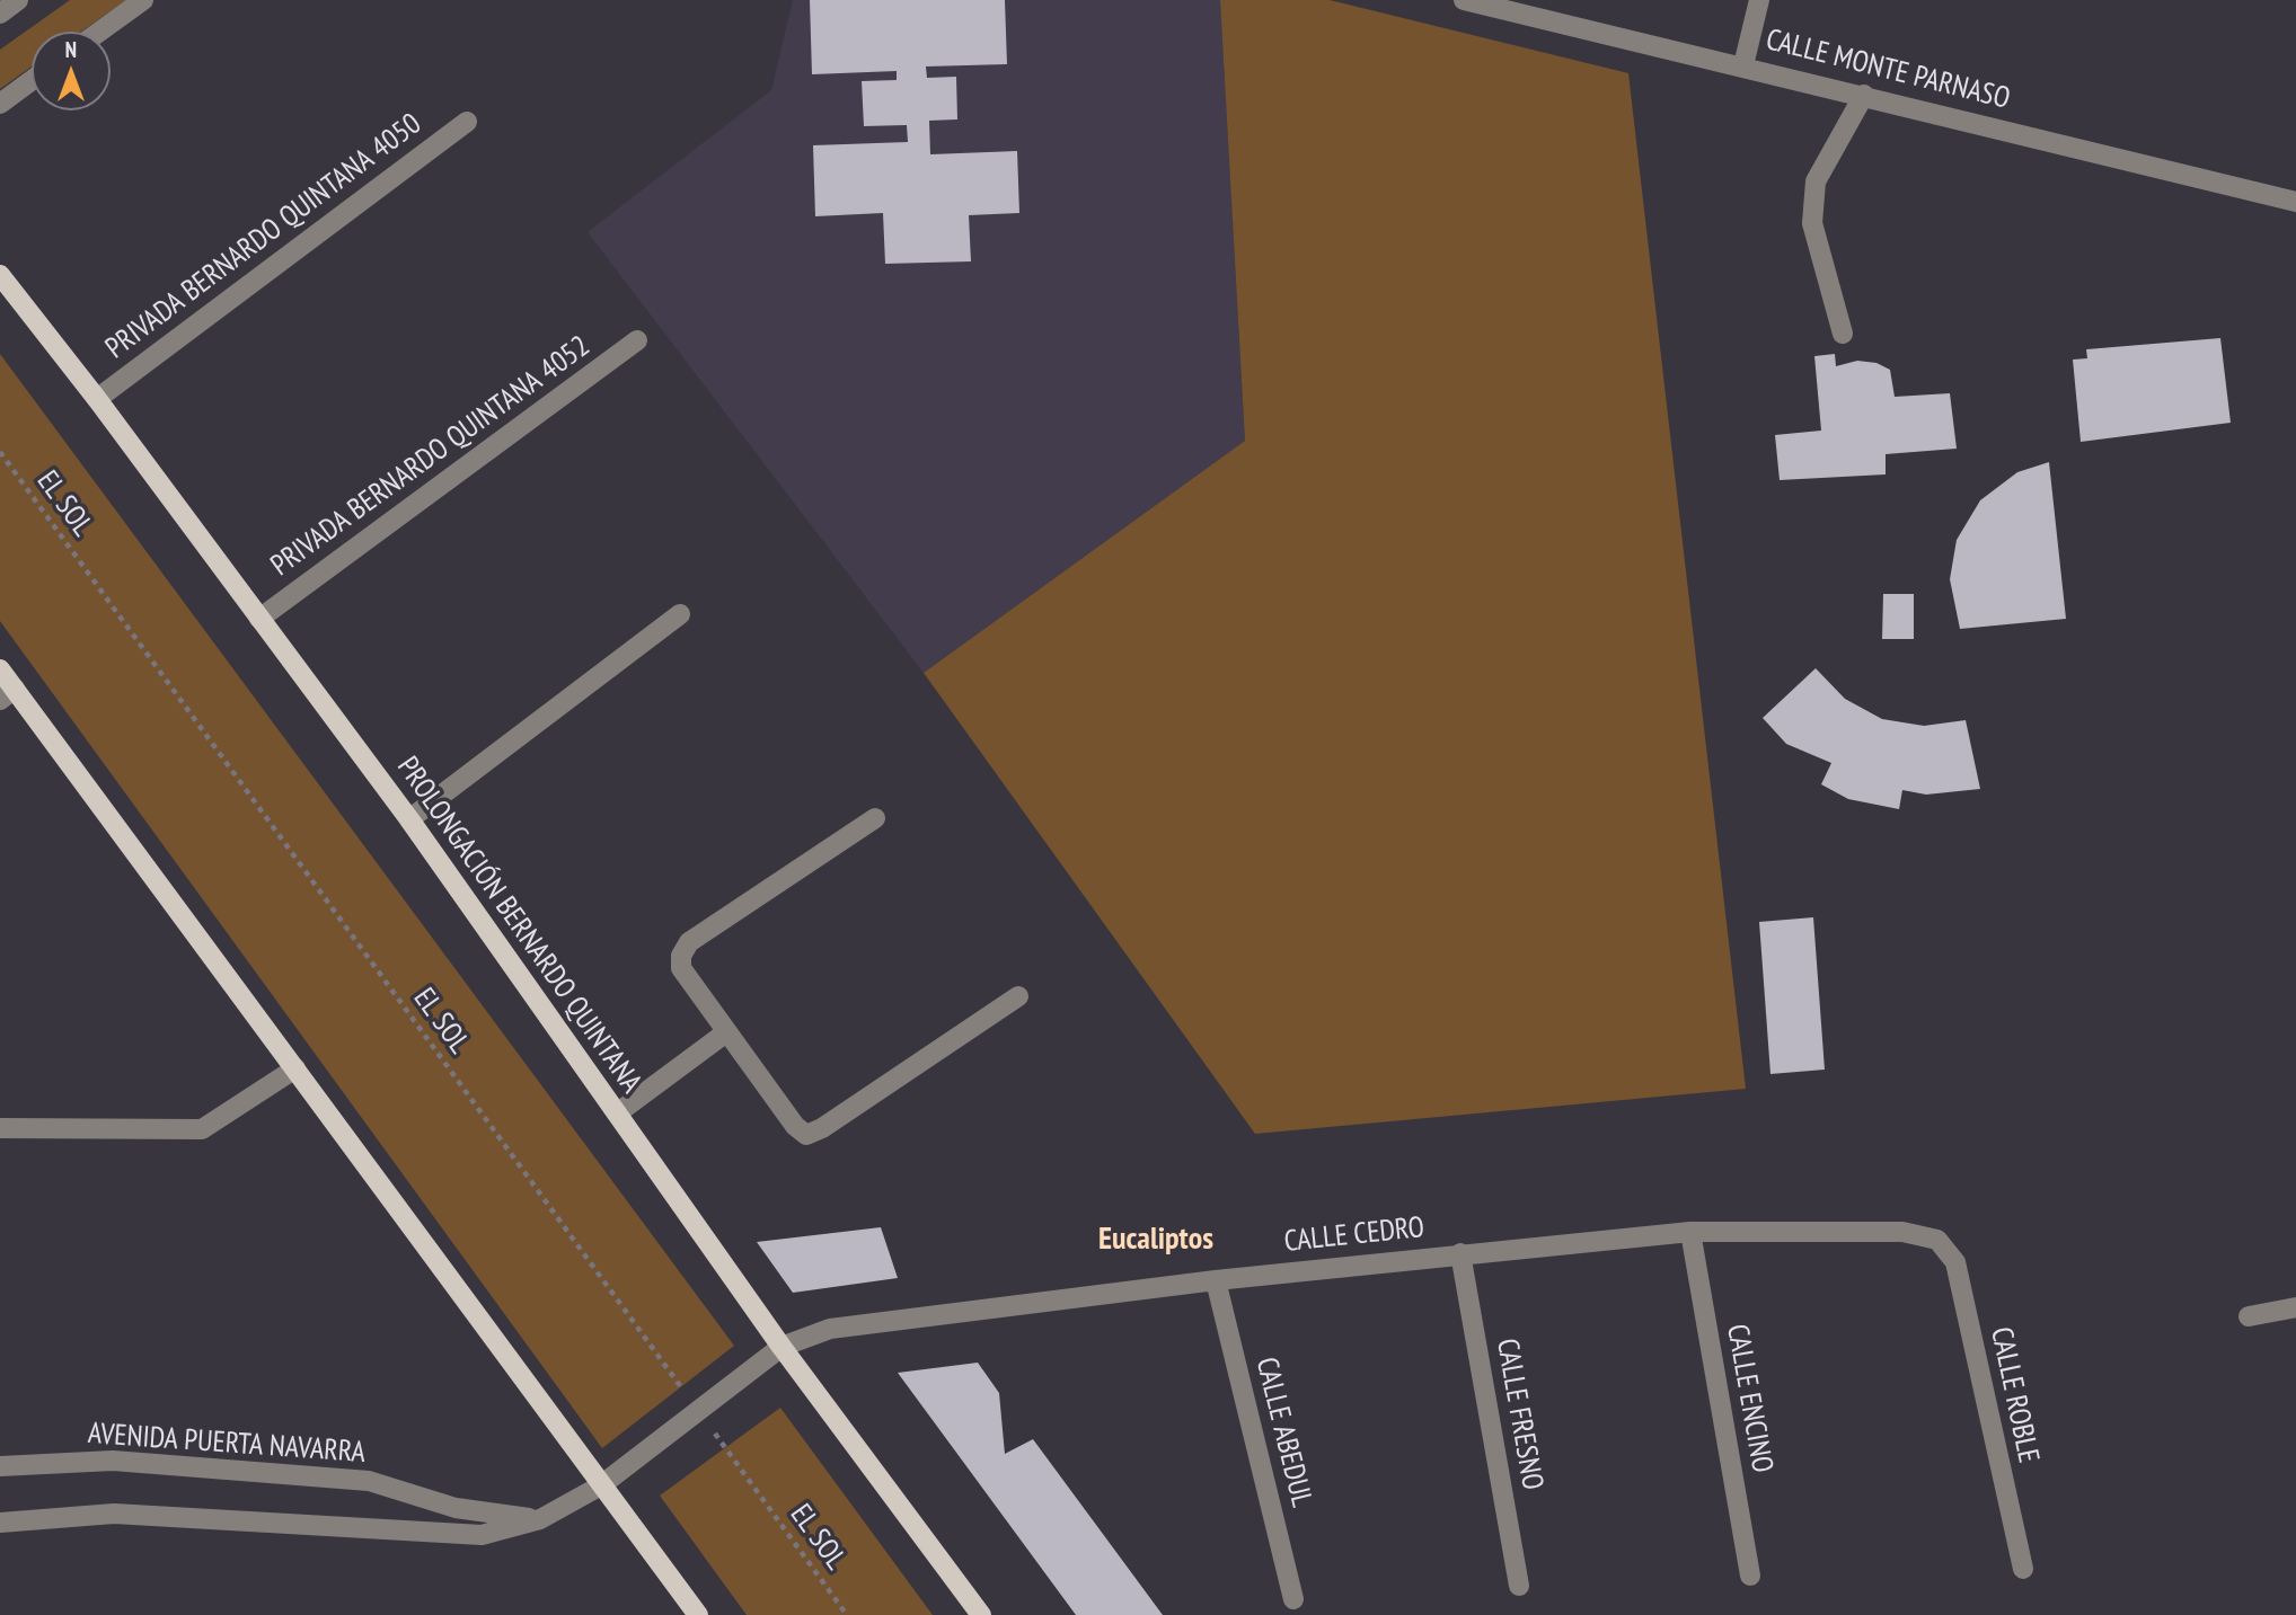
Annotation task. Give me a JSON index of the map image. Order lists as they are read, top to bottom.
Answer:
{
  "streets": {
    "main road": ["PROLONGACIÓN BERNARDO QUINTANA"],
    "street": [
      "CALLE MONTE PARNASO",
      "PRIVADA BERNARDO QUINTANA 4050",
      "PRIVADA BERNARDO QUINTANA 4052",
      "CALLE CEDRO",
      "CALLE ROBLE",
      "CALLE ENCINO",
      "CALLE FRESNO",
      "CALLE ABEDUL",
      "AVENIDA PUERTA NAVARRA"
    ],
    "path": ["EL SOL"]
  },
  "crossings": [
    ["PRIVADA BERNARDO QUINTANA 4050", "PROLONGACIÓN BERNARDO QUINTANA"],
    ["PRIVADA BERNARDO QUINTANA 4052", "PROLONGACIÓN BERNARDO QUINTANA"],
    ["PROLONGACIÓN BERNARDO QUINTANA", "CALLE CEDRO"],
    ["CALLE CEDRO", "CALLE ROBLE"],
    ["CALLE CEDRO", "CALLE ENCINO"],
    ["CALLE CEDRO", "CALLE FRESNO"],
    ["CALLE CEDRO", "CALLE ABEDUL"]
  ],
  "districts": ["Eucaliptos"],
  "north": "top"
}
